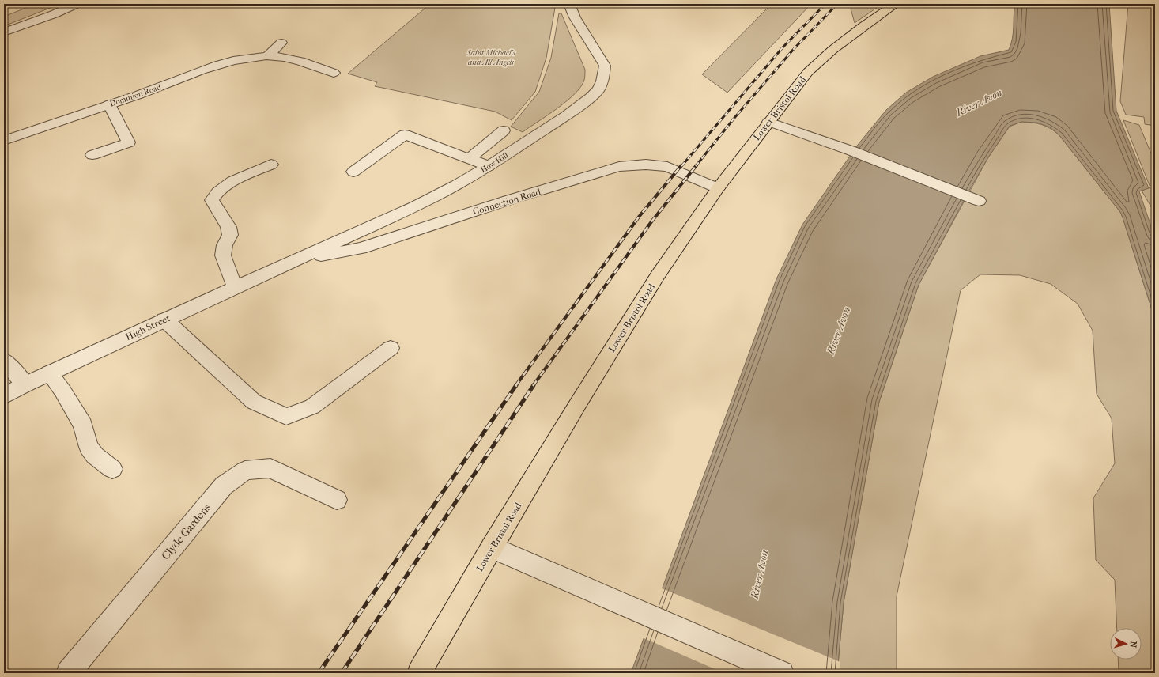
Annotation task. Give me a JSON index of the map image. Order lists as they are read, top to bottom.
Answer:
{
  "streets": {
    "highway": ["Lower Bristol Road"],
    "street": [
      "Dominion Road",
      "How Hill",
      "Connection Road",
      "High Street",
      "Clyde Gardens"
    ]
  },
  "crossings": [
    ["Lower Bristol Road", "Connection Road"],
    ["How Hill", "Connection Road"],
    ["How Hill", "High Street"],
    ["Connection Road", "High Street"]
  ],
  "water": ["River Avon"],
  "parks": ["Saint Michael's and All Angels"],
  "north": "right"
}
